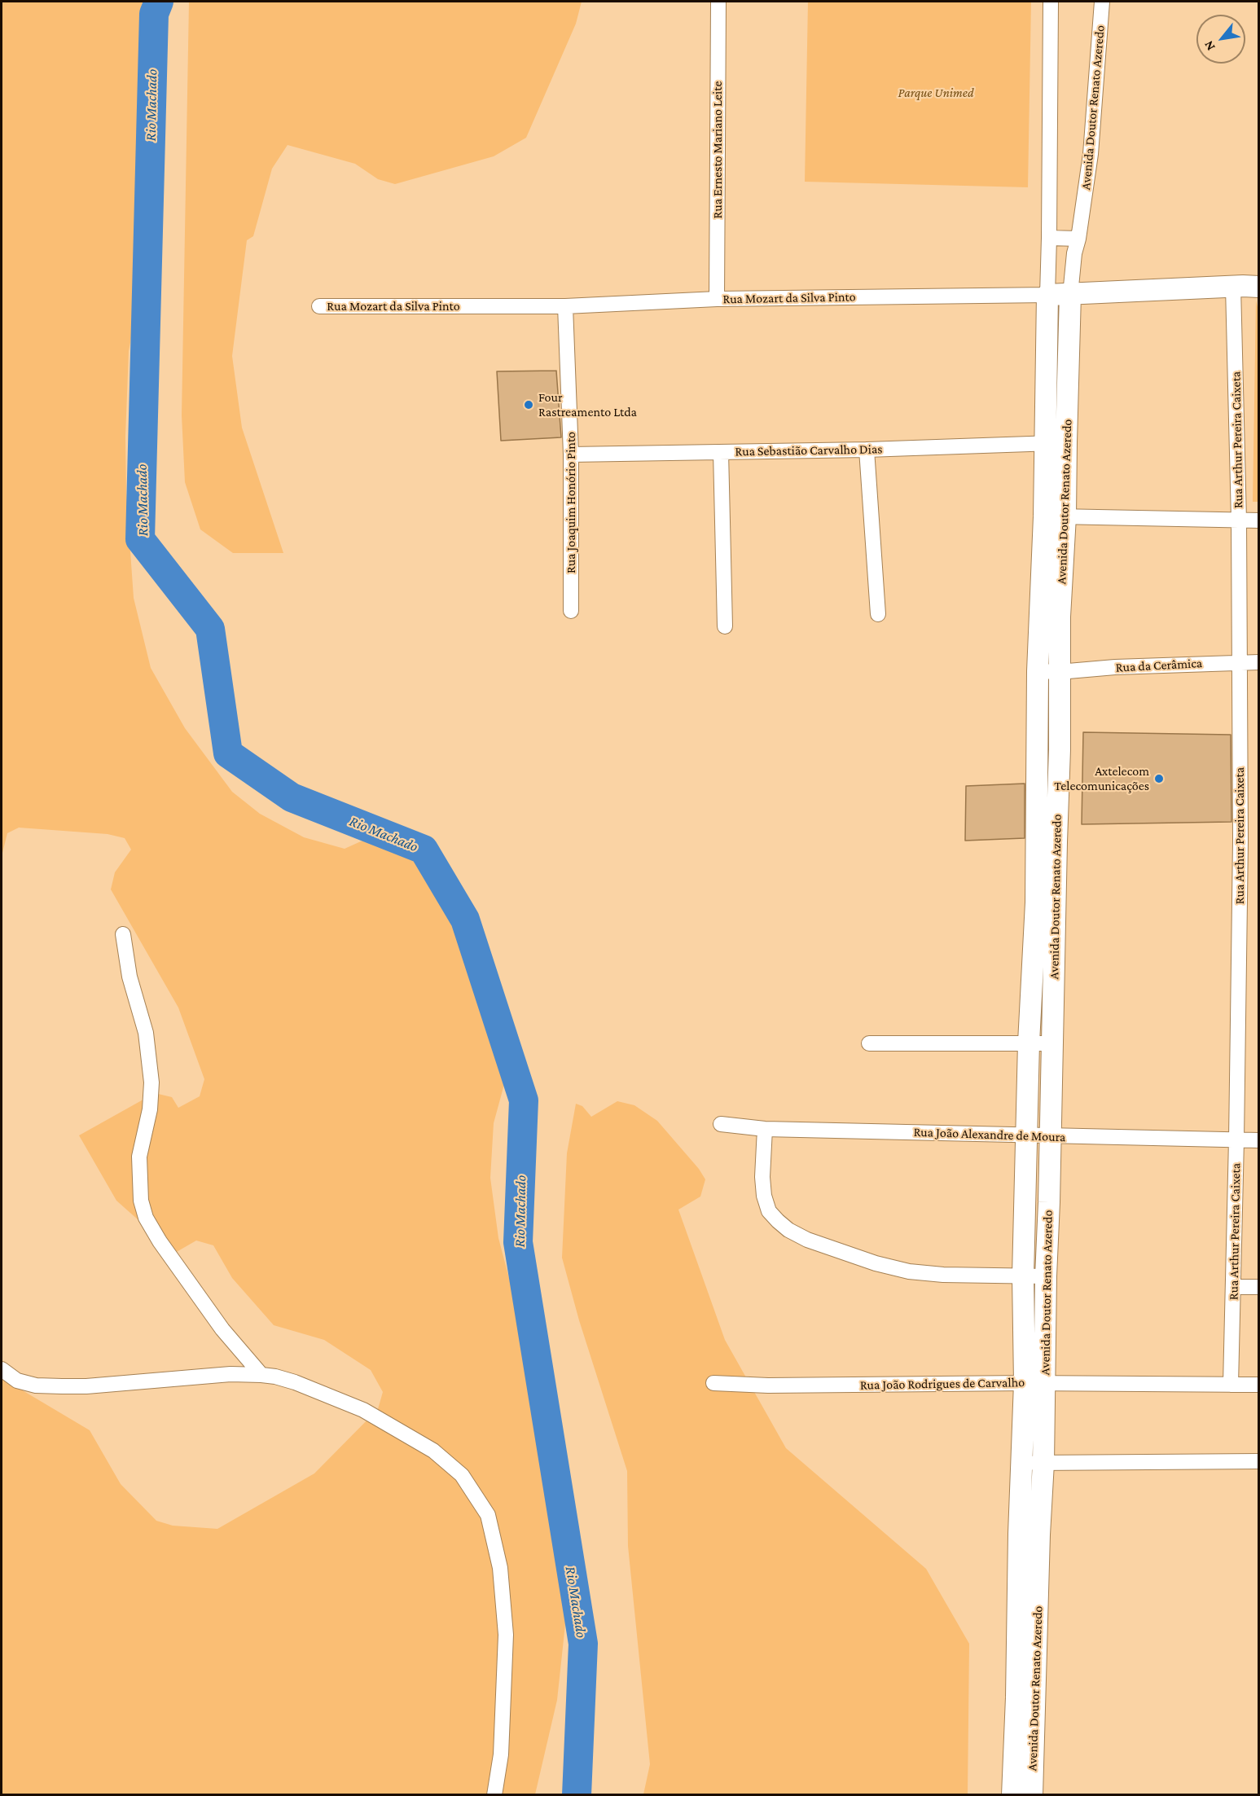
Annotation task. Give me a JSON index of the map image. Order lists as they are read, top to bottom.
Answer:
{
  "streets": {
    "street": [
      "Avenida Doutor Renato Azeredo",
      "Rua Ernesto Mariano Leite",
      "Rua Mozart da Silva Pinto",
      "Rua Arthur Pereira Caixeta",
      "Rua Sebastião Carvalho Dias",
      "Rua Joaquim Honório Pinto",
      "Rua da Cerâmica",
      "Rua João Alexandre de Moura",
      "Rua João Rodrigues de Carvalho"
    ]
  },
  "crossings": [
    ["Avenida Doutor Renato Azeredo", "Rua Mozart da Silva Pinto"],
    ["Avenida Doutor Renato Azeredo", "Rua Sebastião Carvalho Dias"],
    ["Avenida Doutor Renato Azeredo", "Rua da Cerâmica"],
    ["Avenida Doutor Renato Azeredo", "Rua João Alexandre de Moura"],
    ["Avenida Doutor Renato Azeredo", "Rua João Rodrigues de Carvalho"],
    ["Rua Ernesto Mariano Leite", "Rua Mozart da Silva Pinto"],
    ["Rua Mozart da Silva Pinto", "Rua Arthur Pereira Caixeta"],
    ["Rua Mozart da Silva Pinto", "Rua Joaquim Honório Pinto"],
    ["Rua Arthur Pereira Caixeta", "Rua da Cerâmica"],
    ["Rua Arthur Pereira Caixeta", "Rua João Alexandre de Moura"],
    ["Rua Arthur Pereira Caixeta", "Rua João Rodrigues de Carvalho"],
    ["Rua Sebastião Carvalho Dias", "Rua Joaquim Honório Pinto"]
  ],
  "water": ["Rio Machado"],
  "parks": ["Parque Unimed"],
  "places": ["Four Rastreamento Ltda", "Axtelecom Telecomunicações"],
  "north": "bottom left"
}
